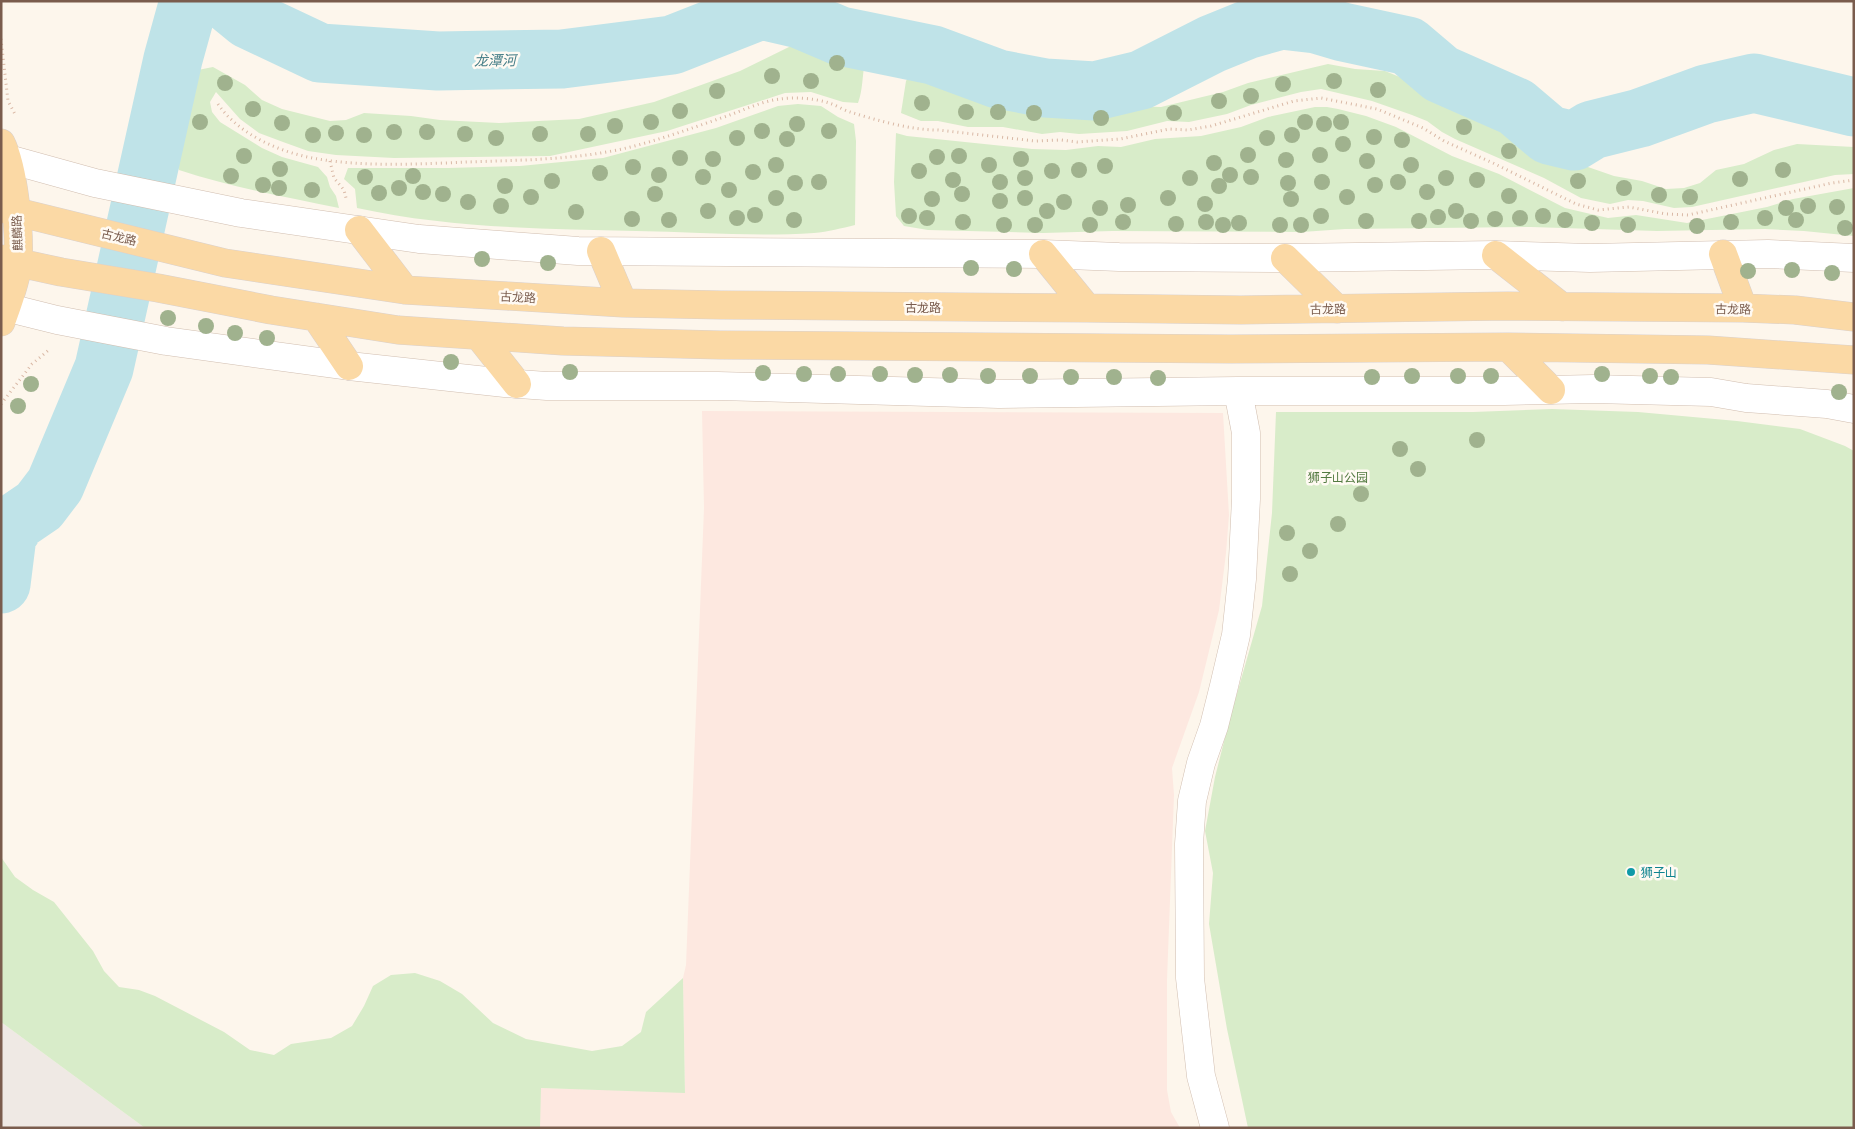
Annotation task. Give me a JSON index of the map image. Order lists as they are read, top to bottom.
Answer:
{
  "streets": {
    "main road": ["麒麟路", "古龙路"]
  },
  "crossings": [
    ["麒麟路", "古龙路"]
  ],
  "water": ["龙潭河"],
  "parks": ["狮子山公园"],
  "places": ["狮子山"]
}
